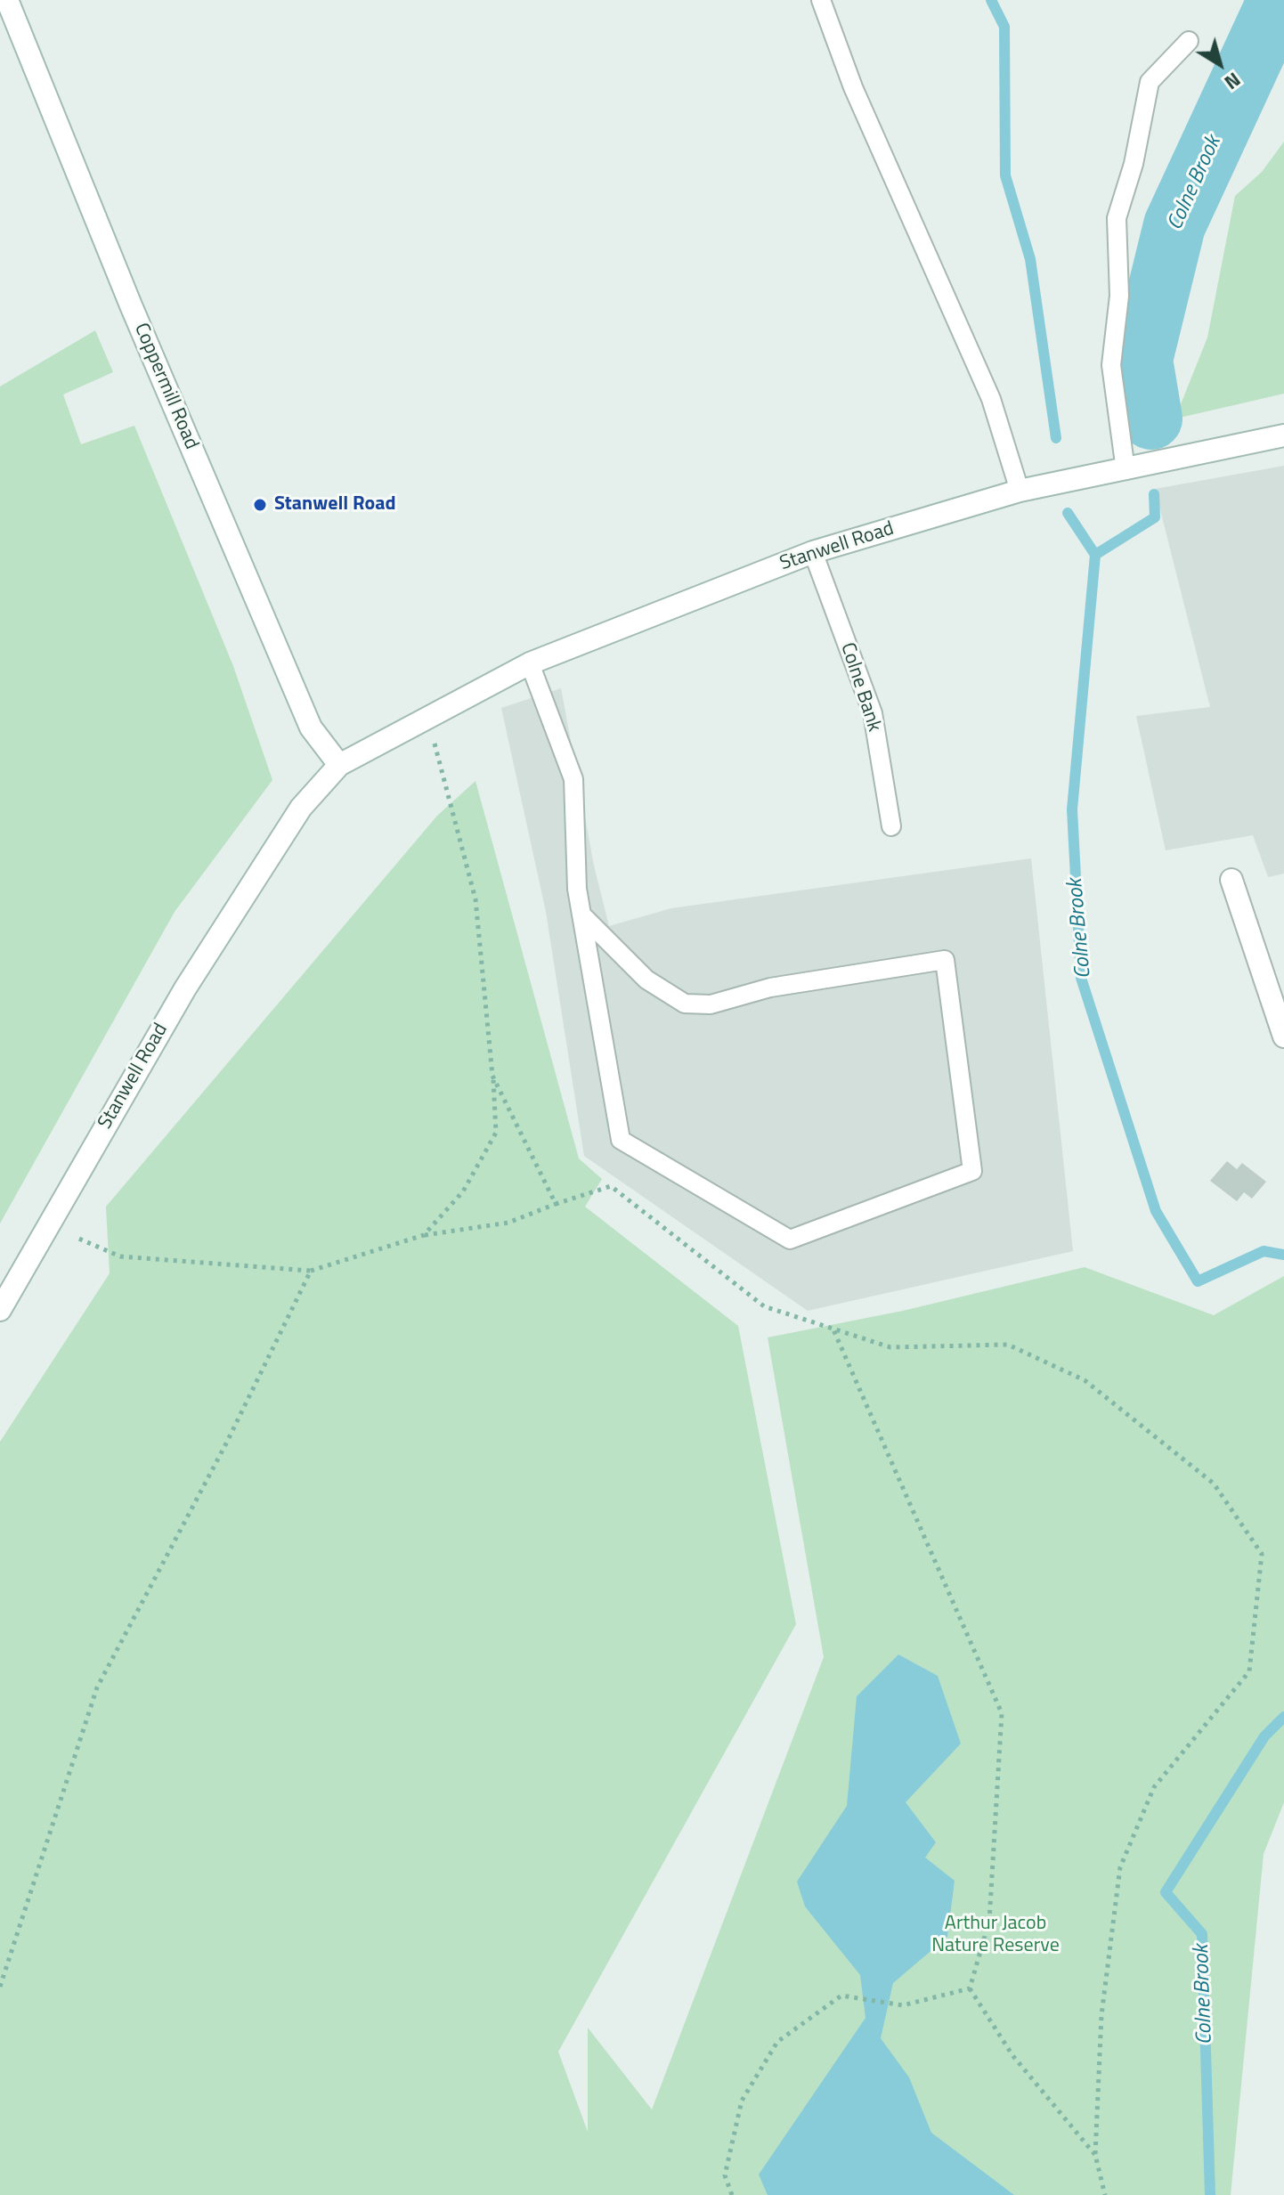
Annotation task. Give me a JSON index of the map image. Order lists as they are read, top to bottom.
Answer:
{
  "streets": {
    "street": ["Coppermill Road", "Stanwell Road"],
    "lane": ["Colne Bank"]
  },
  "crossings": [
    ["Coppermill Road", "Stanwell Road"],
    ["Stanwell Road", "Colne Bank"]
  ],
  "water": ["Colne Brook"],
  "parks": ["Arthur Jacob Nature Reserve"],
  "places": ["Stanwell Road"],
  "north": "bottom right"
}
